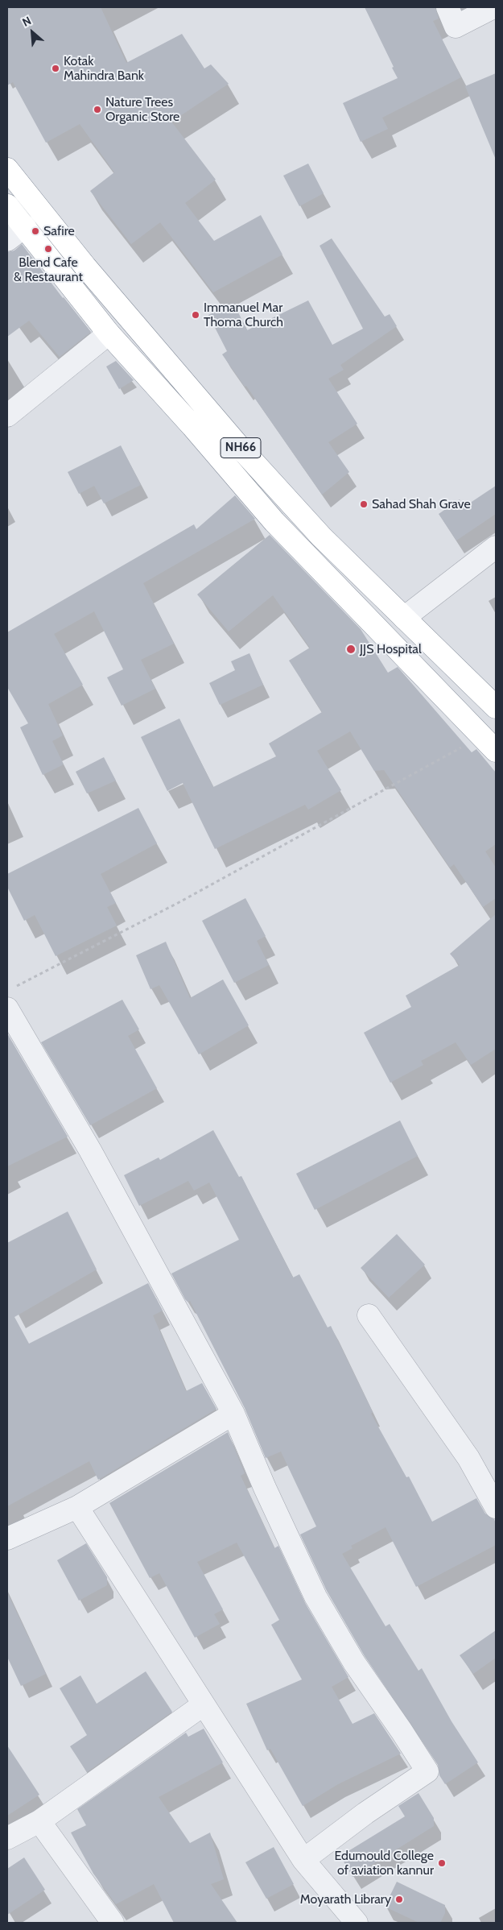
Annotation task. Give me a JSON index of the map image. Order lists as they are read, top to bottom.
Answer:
{
  "streets": {
    "highway": ["NH66"]
  },
  "places": [
    "Kotak Mahindra Bank",
    "Nature Trees Organic Store",
    "Safire",
    "Blend Cafe & Restaurant",
    "Immanuel Mar Thoma Church",
    "Sahad Shah Grave",
    "JJS Hospital",
    "Edumould College of aviation kannur",
    "Moyarath Library"
  ],
  "north": "top left"
}
